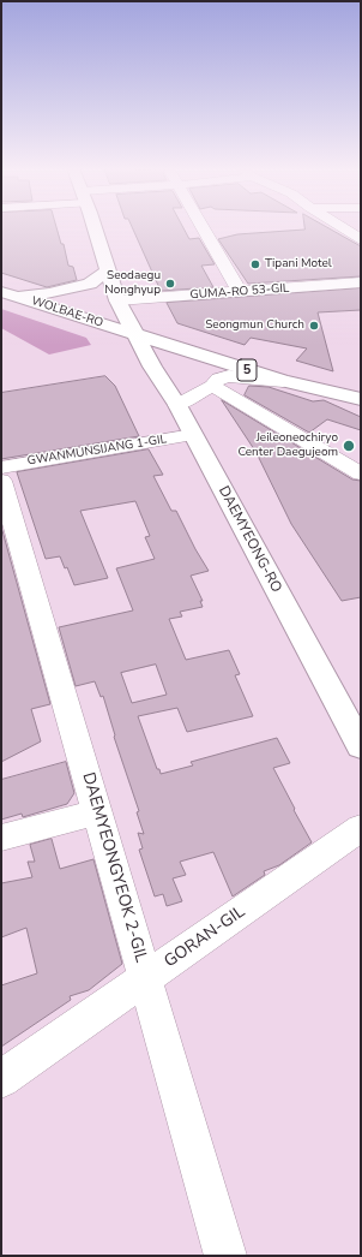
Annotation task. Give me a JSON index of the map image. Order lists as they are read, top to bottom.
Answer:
{
  "streets": {
    "main road": ["WOLBAE-RO", "5", "DAEMYEONG-RO"],
    "street": [
      "GUMA-RO 53-GIL",
      "GWANMUNSIJANG 1-GIL",
      "DAEMYEONGYEOK 2-GIL",
      "GORAN-GIL"
    ]
  },
  "crossings": [
    ["GUMA-RO 53-GIL", "DAEMYEONG-RO"],
    ["WOLBAE-RO", "5"],
    ["WOLBAE-RO", "DAEMYEONG-RO"],
    ["5", "DAEMYEONG-RO"],
    ["GWANMUNSIJANG 1-GIL", "DAEMYEONG-RO"],
    ["DAEMYEONGYEOK 2-GIL", "GORAN-GIL"]
  ],
  "places": [
    "Tipani Motel",
    "Seodaegu Nonghyup",
    "Seongmun Church",
    "Jeileoneochiryo Center Daegujeom"
  ]
}
